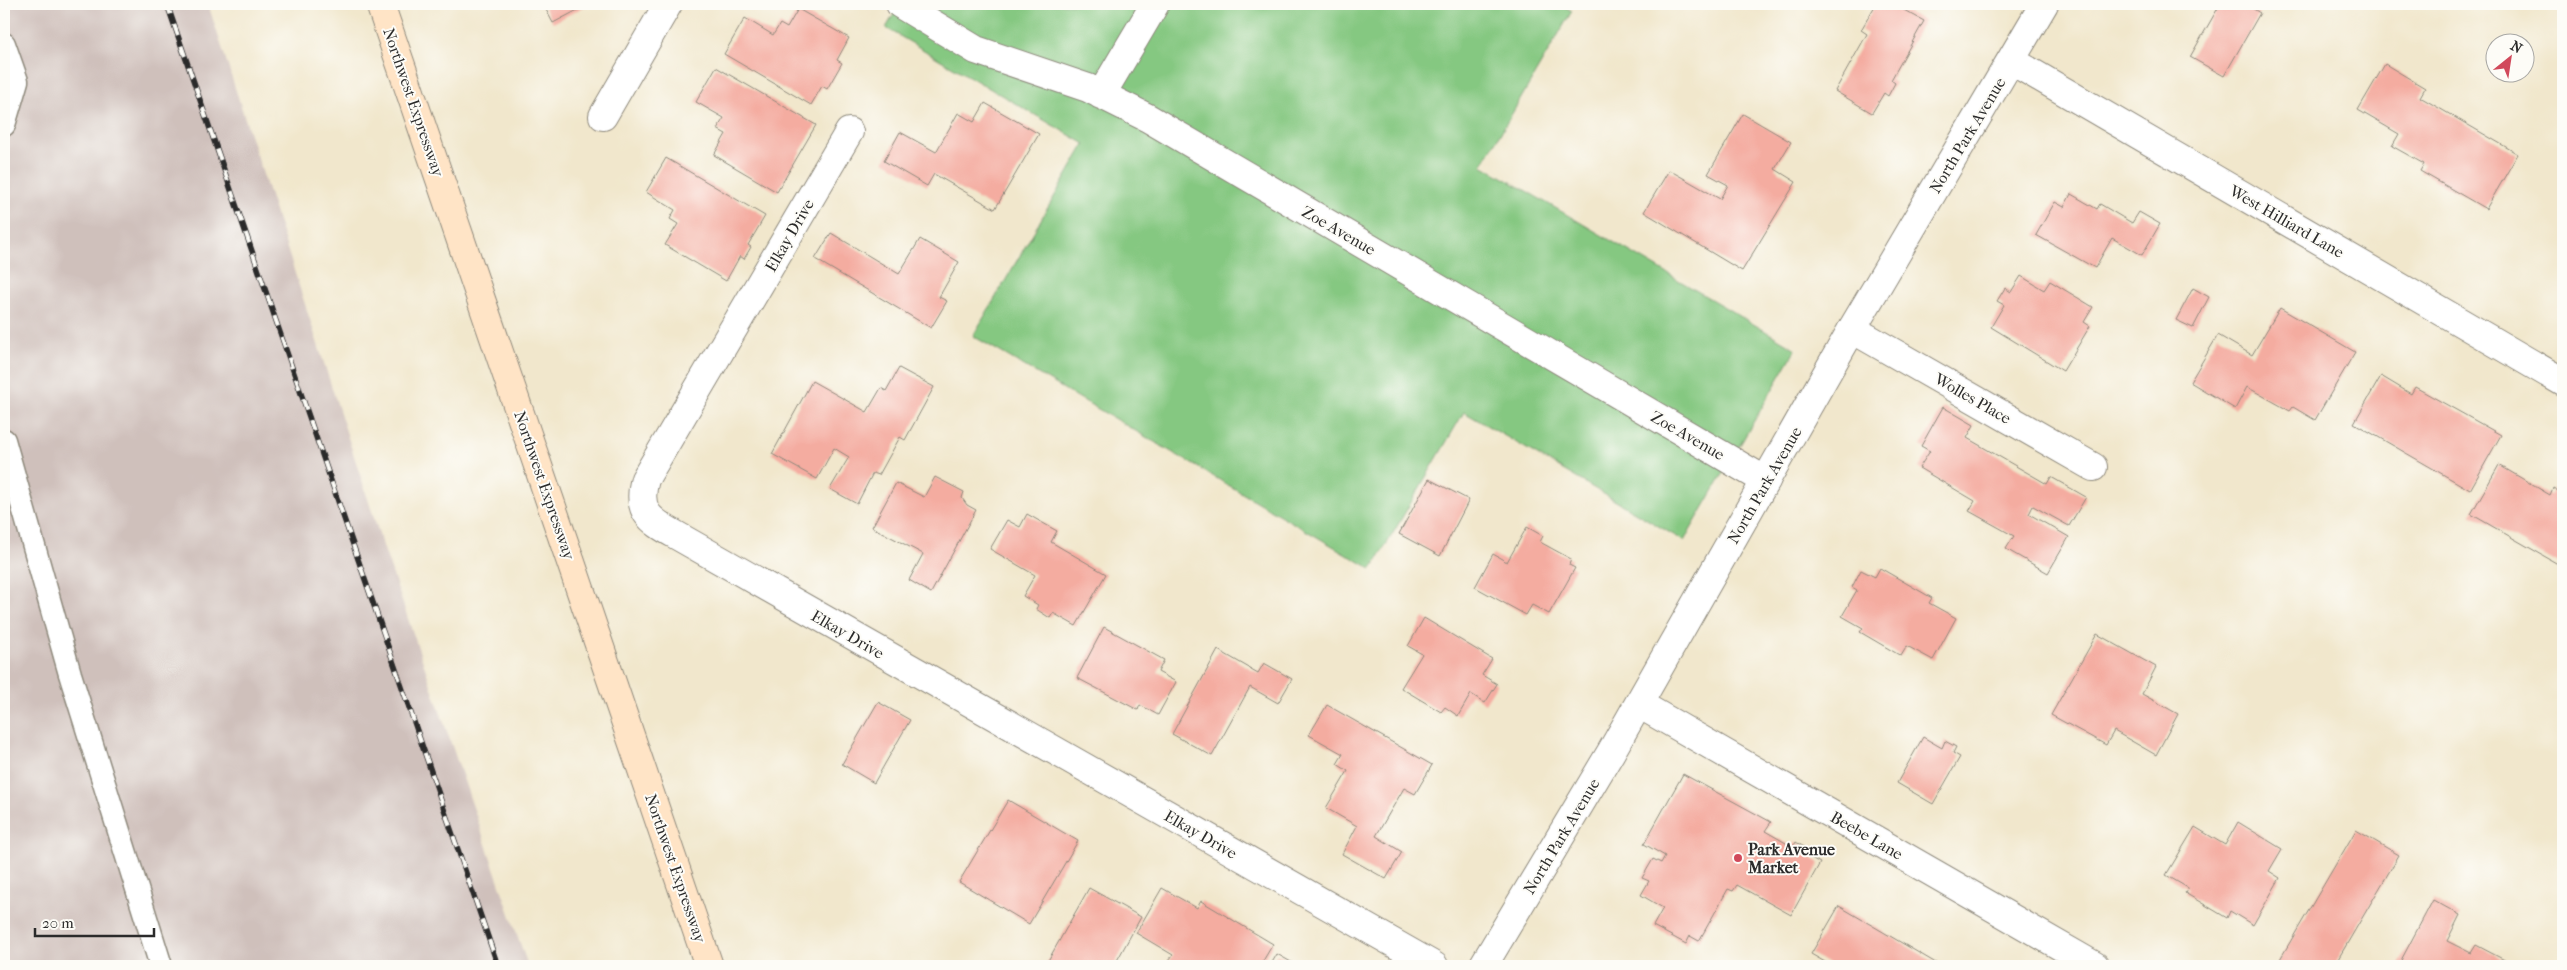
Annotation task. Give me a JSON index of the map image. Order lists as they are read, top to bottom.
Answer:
{
  "streets": {
    "main road": ["Northwest Expressway"],
    "street": [
      "North Park Avenue",
      "West Hilliard Lane",
      "Zoe Avenue",
      "Elkay Drive",
      "Wolles Place",
      "Beebe Lane"
    ]
  },
  "crossings": [
    ["North Park Avenue", "West Hilliard Lane"],
    ["North Park Avenue", "Zoe Avenue"],
    ["North Park Avenue", "Wolles Place"],
    ["North Park Avenue", "Beebe Lane"]
  ],
  "places": ["Park Avenue Market"],
  "scale_bar": "20 m",
  "north": "top right"
}
